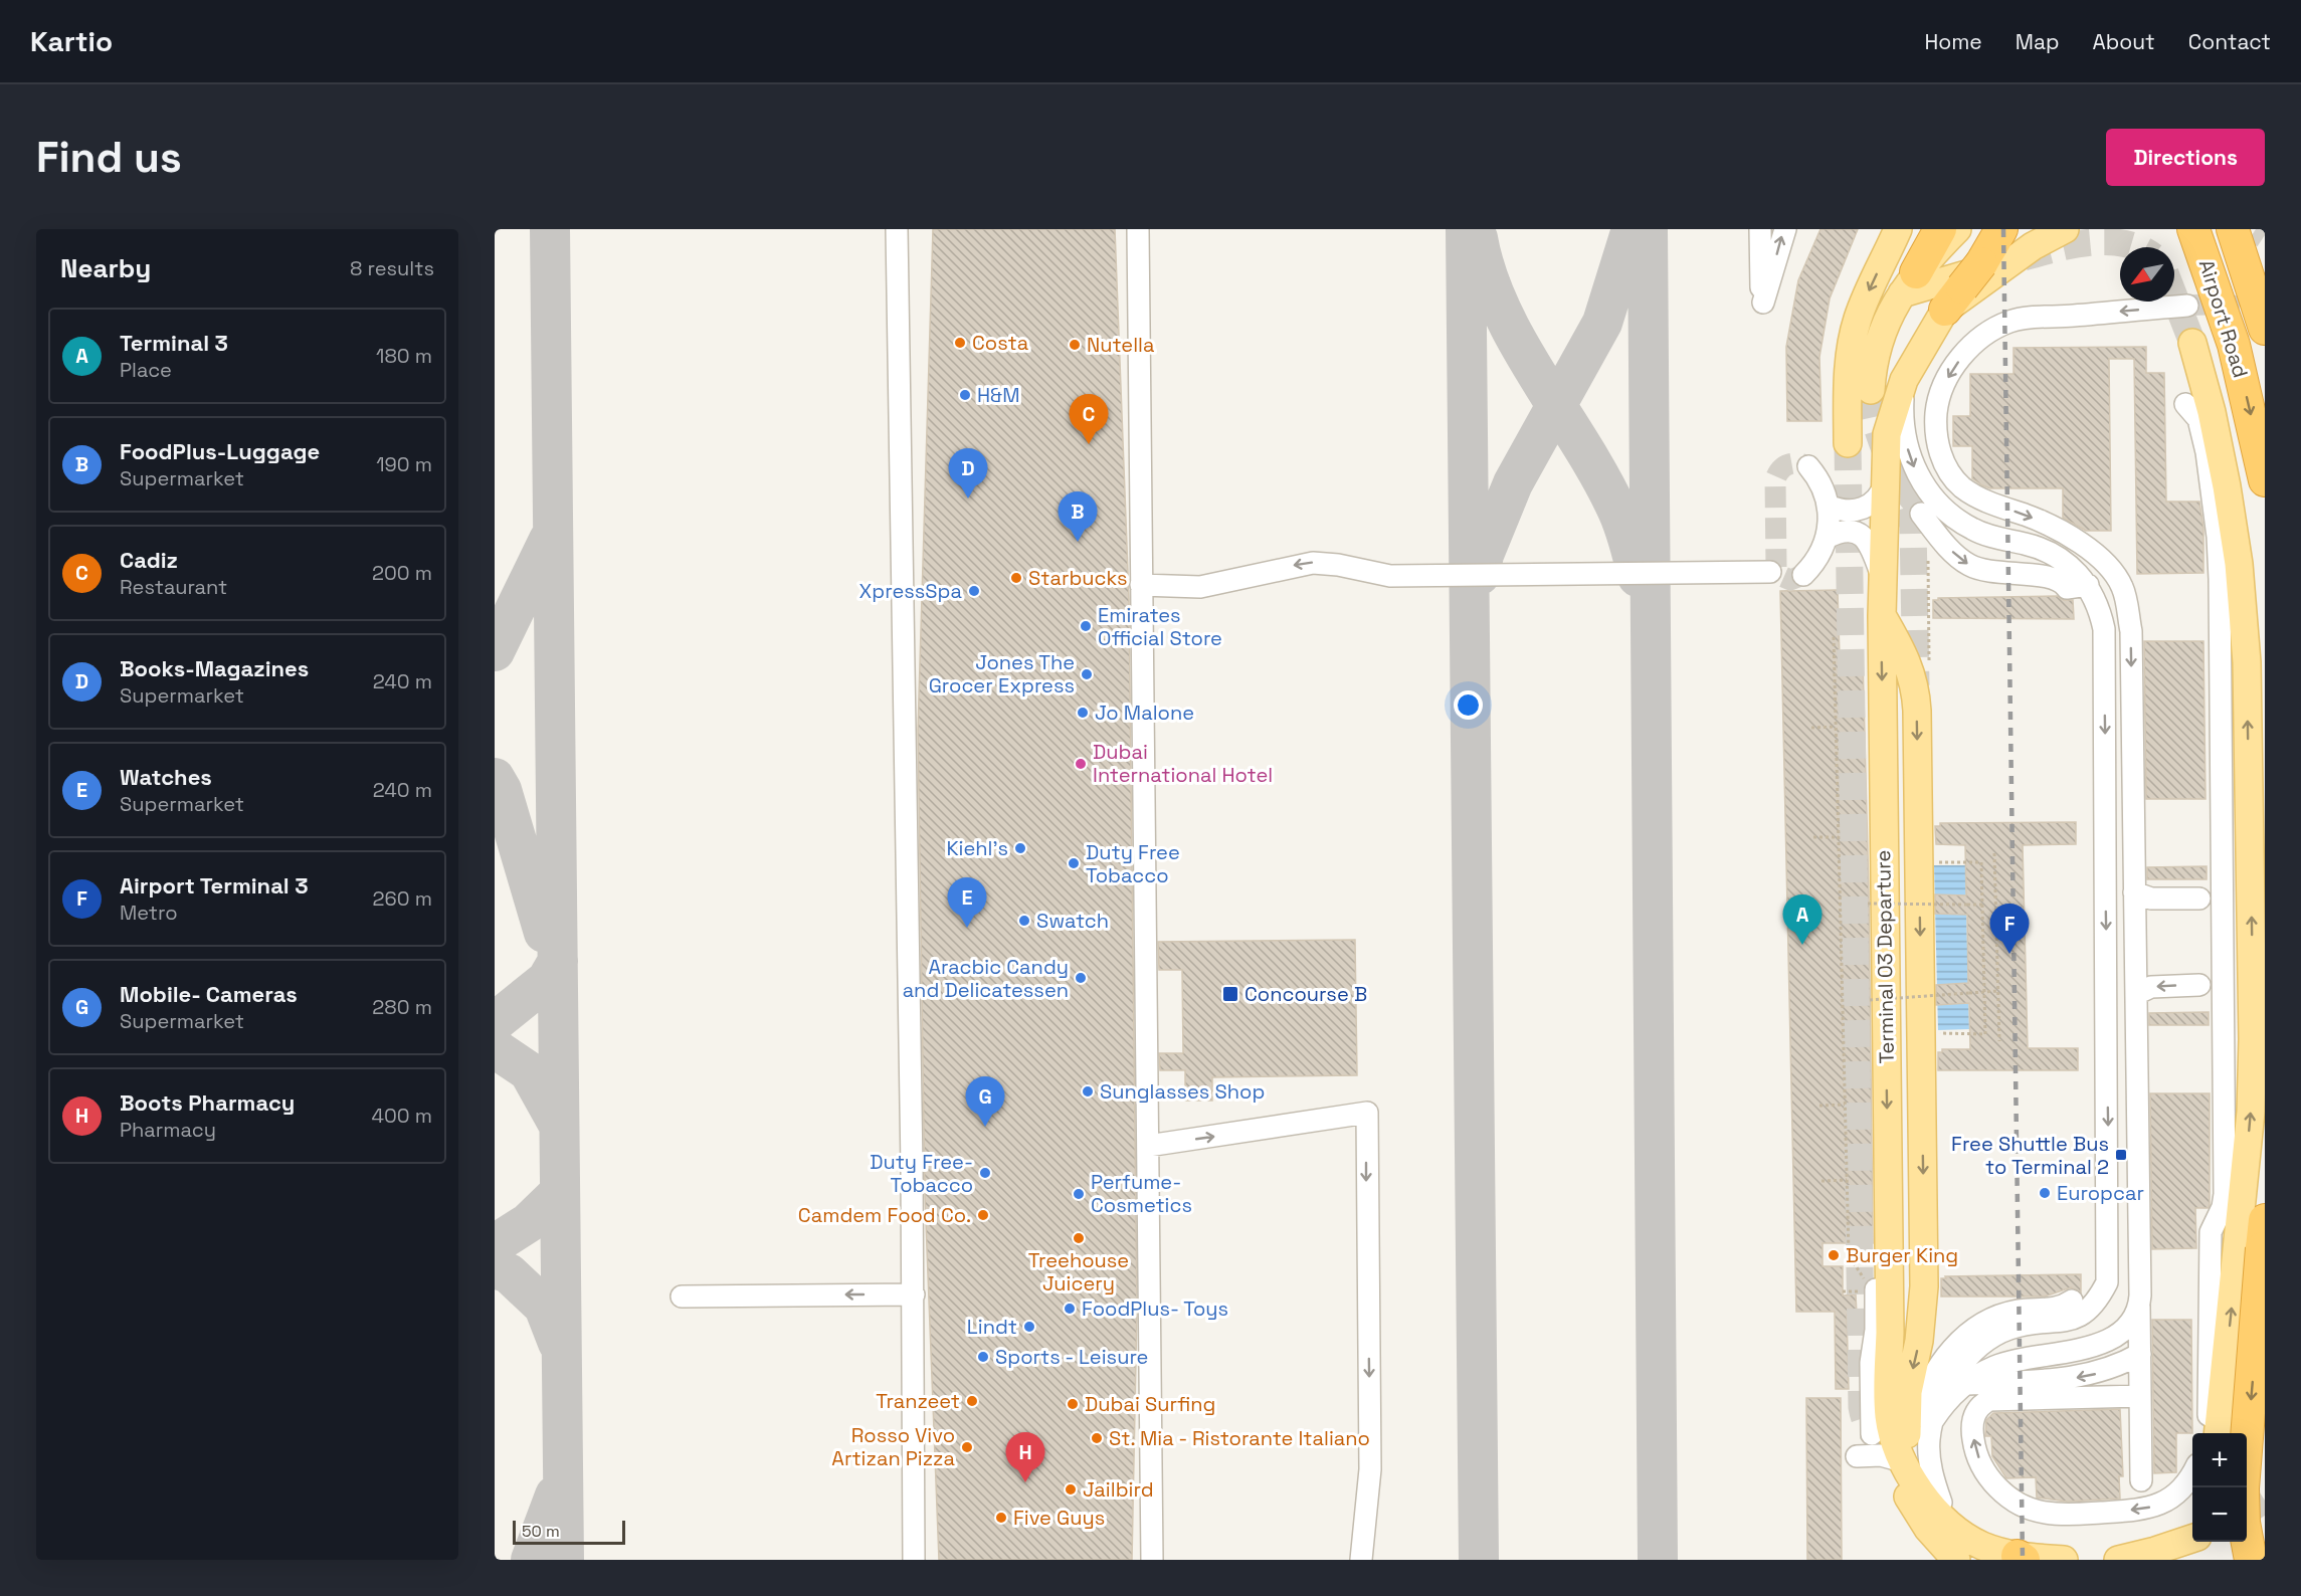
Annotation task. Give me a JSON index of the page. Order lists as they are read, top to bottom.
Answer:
{
  "streets": {
    "highway": ["Airport Road"],
    "main road": ["Terminal 03 Departure"]
  },
  "places": {
    "other": [
      "Costa",
      "Nutella",
      "H&M",
      "Starbucks",
      "XpressSpa",
      "Emirates Official Store",
      "Jones The Grocer Express",
      "Jo Malone",
      "Dubai International Hotel",
      "Kiehl's",
      "Duty Free Tobacco",
      "Swatch",
      "Aracbic Candy and Delicatessen",
      "Sunglasses Shop",
      "Duty Free- Tobacco",
      "Europcar",
      "Perfume- Cosmetics",
      "Camdem Food Co.",
      "Treehouse Juicery",
      "Burger King",
      "FoodPlus- Toys",
      "Lindt",
      "Sports - Leisure",
      "Tranzeet",
      "Dubai Surfing",
      "St. Mia - Ristorante Italiano",
      "Rosso Vivo Artizan Pizza",
      "Jailbird",
      "Five Guys"
    ],
    "transit": ["Concourse B", "Free Shuttle Bus to Terminal 2"]
  },
  "scale_bar": "50 m",
  "north": "bottom left",
  "page": {
    "header": "Kartio",
    "nav": [
      "Home",
      "Map",
      "About",
      "Contact"
    ],
    "buttons": "Directions",
    "title": "Find us",
    "heading": ["Nearby", "8 results"],
    "list": [
      {
        "mark": "A",
        "name": "Terminal 3",
        "note": "Place",
        "value": "180 m"
      },
      {
        "mark": "B",
        "name": "FoodPlus-Luggage",
        "note": "Supermarket",
        "value": "190 m"
      },
      {
        "mark": "C",
        "name": "Cadiz",
        "note": "Restaurant",
        "value": "200 m"
      },
      {
        "mark": "D",
        "name": "Books-Magazines",
        "note": "Supermarket",
        "value": "240 m"
      },
      {
        "mark": "E",
        "name": "Watches",
        "note": "Supermarket",
        "value": "240 m"
      },
      {
        "mark": "F",
        "name": "Airport Terminal 3",
        "note": "Metro",
        "value": "260 m"
      },
      {
        "mark": "G",
        "name": "Mobile- Cameras",
        "note": "Supermarket",
        "value": "280 m"
      },
      {
        "mark": "H",
        "name": "Boots Pharmacy",
        "note": "Pharmacy",
        "value": "400 m"
      }
    ],
    "pins": [
      "C",
      "D",
      "B",
      "E",
      "A",
      "F",
      "G",
      "H"
    ],
    "map_buttons": ["+", "−"],
    "scale": "50 m"
  }
}
